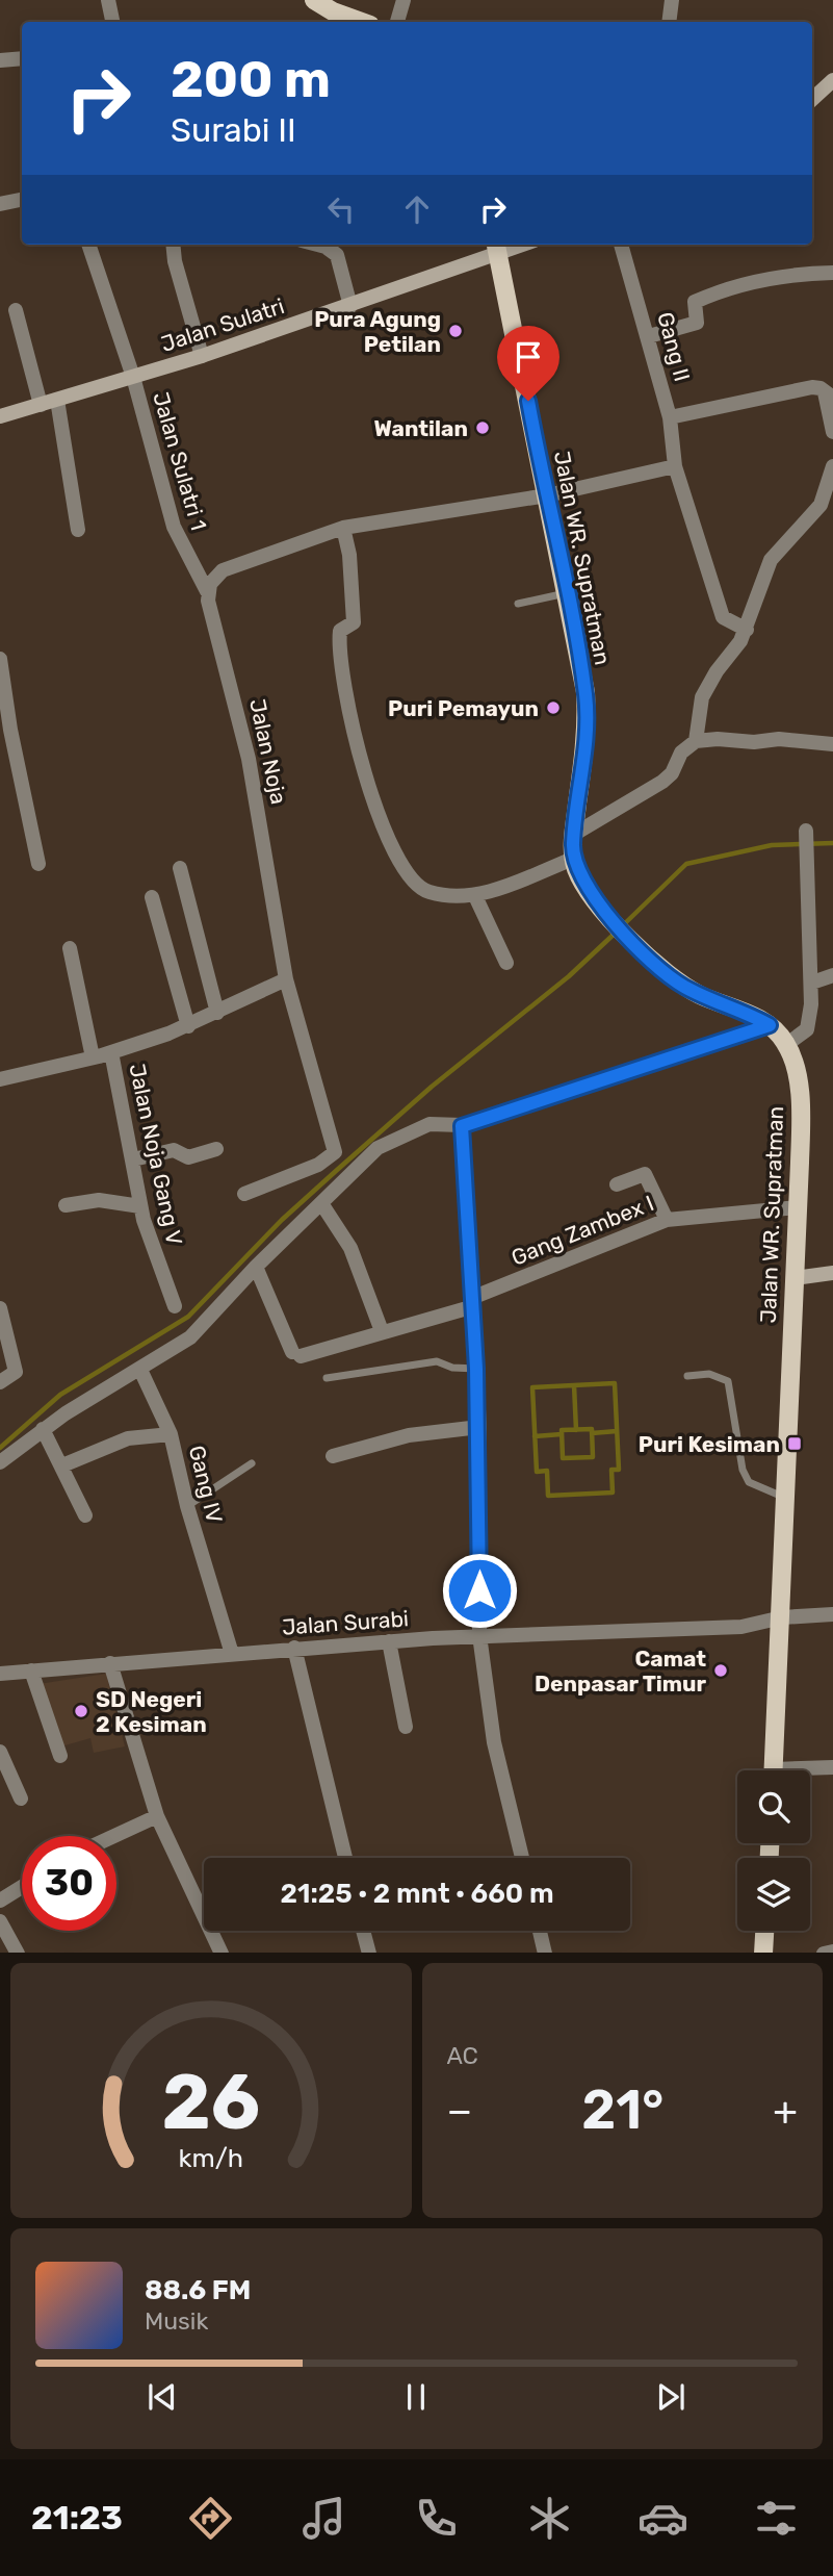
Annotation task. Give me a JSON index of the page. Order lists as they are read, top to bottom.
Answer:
{
  "streets": {
    "main road": ["Jalan Sulatri", "Jalan WR. Supratman"],
    "street": [
      "Gang II",
      "Jalan Sulatri 1",
      "Jalan Noja",
      "Jalan Noja Gang V",
      "Gang Zambex I",
      "Gang IV",
      "Jalan Surabi"
    ]
  },
  "crossings": [
    ["Jalan Sulatri", "Jalan Sulatri 1"],
    ["Jalan Sulatri", "Jalan WR. Supratman"],
    ["Jalan Sulatri 1", "Jalan Noja"],
    ["Jalan WR. Supratman", "Gang Zambex I"],
    ["Jalan WR. Supratman", "Jalan Surabi"],
    ["Gang IV", "Jalan Surabi"]
  ],
  "places": {
    "other": [
      "Pura Agung Petilan",
      "Wantilan",
      "Puri Pemayun",
      "Camat Denpasar Timur",
      "SD Negeri 2 Kesiman"
    ],
    "transit": ["Puri Kesiman"]
  },
  "page": {
    "turn": ["200 m", "Surabi II"],
    "limit": "30",
    "trip": "21:25 · 2 mnt · 660 m",
    "tile": "AC",
    "heat": ["−", "21°", "+"],
    "song": ["88.6 FM", "Musik"],
    "tabs": "21:23",
    "gauge": ["26", "km/h"]
  }
}
